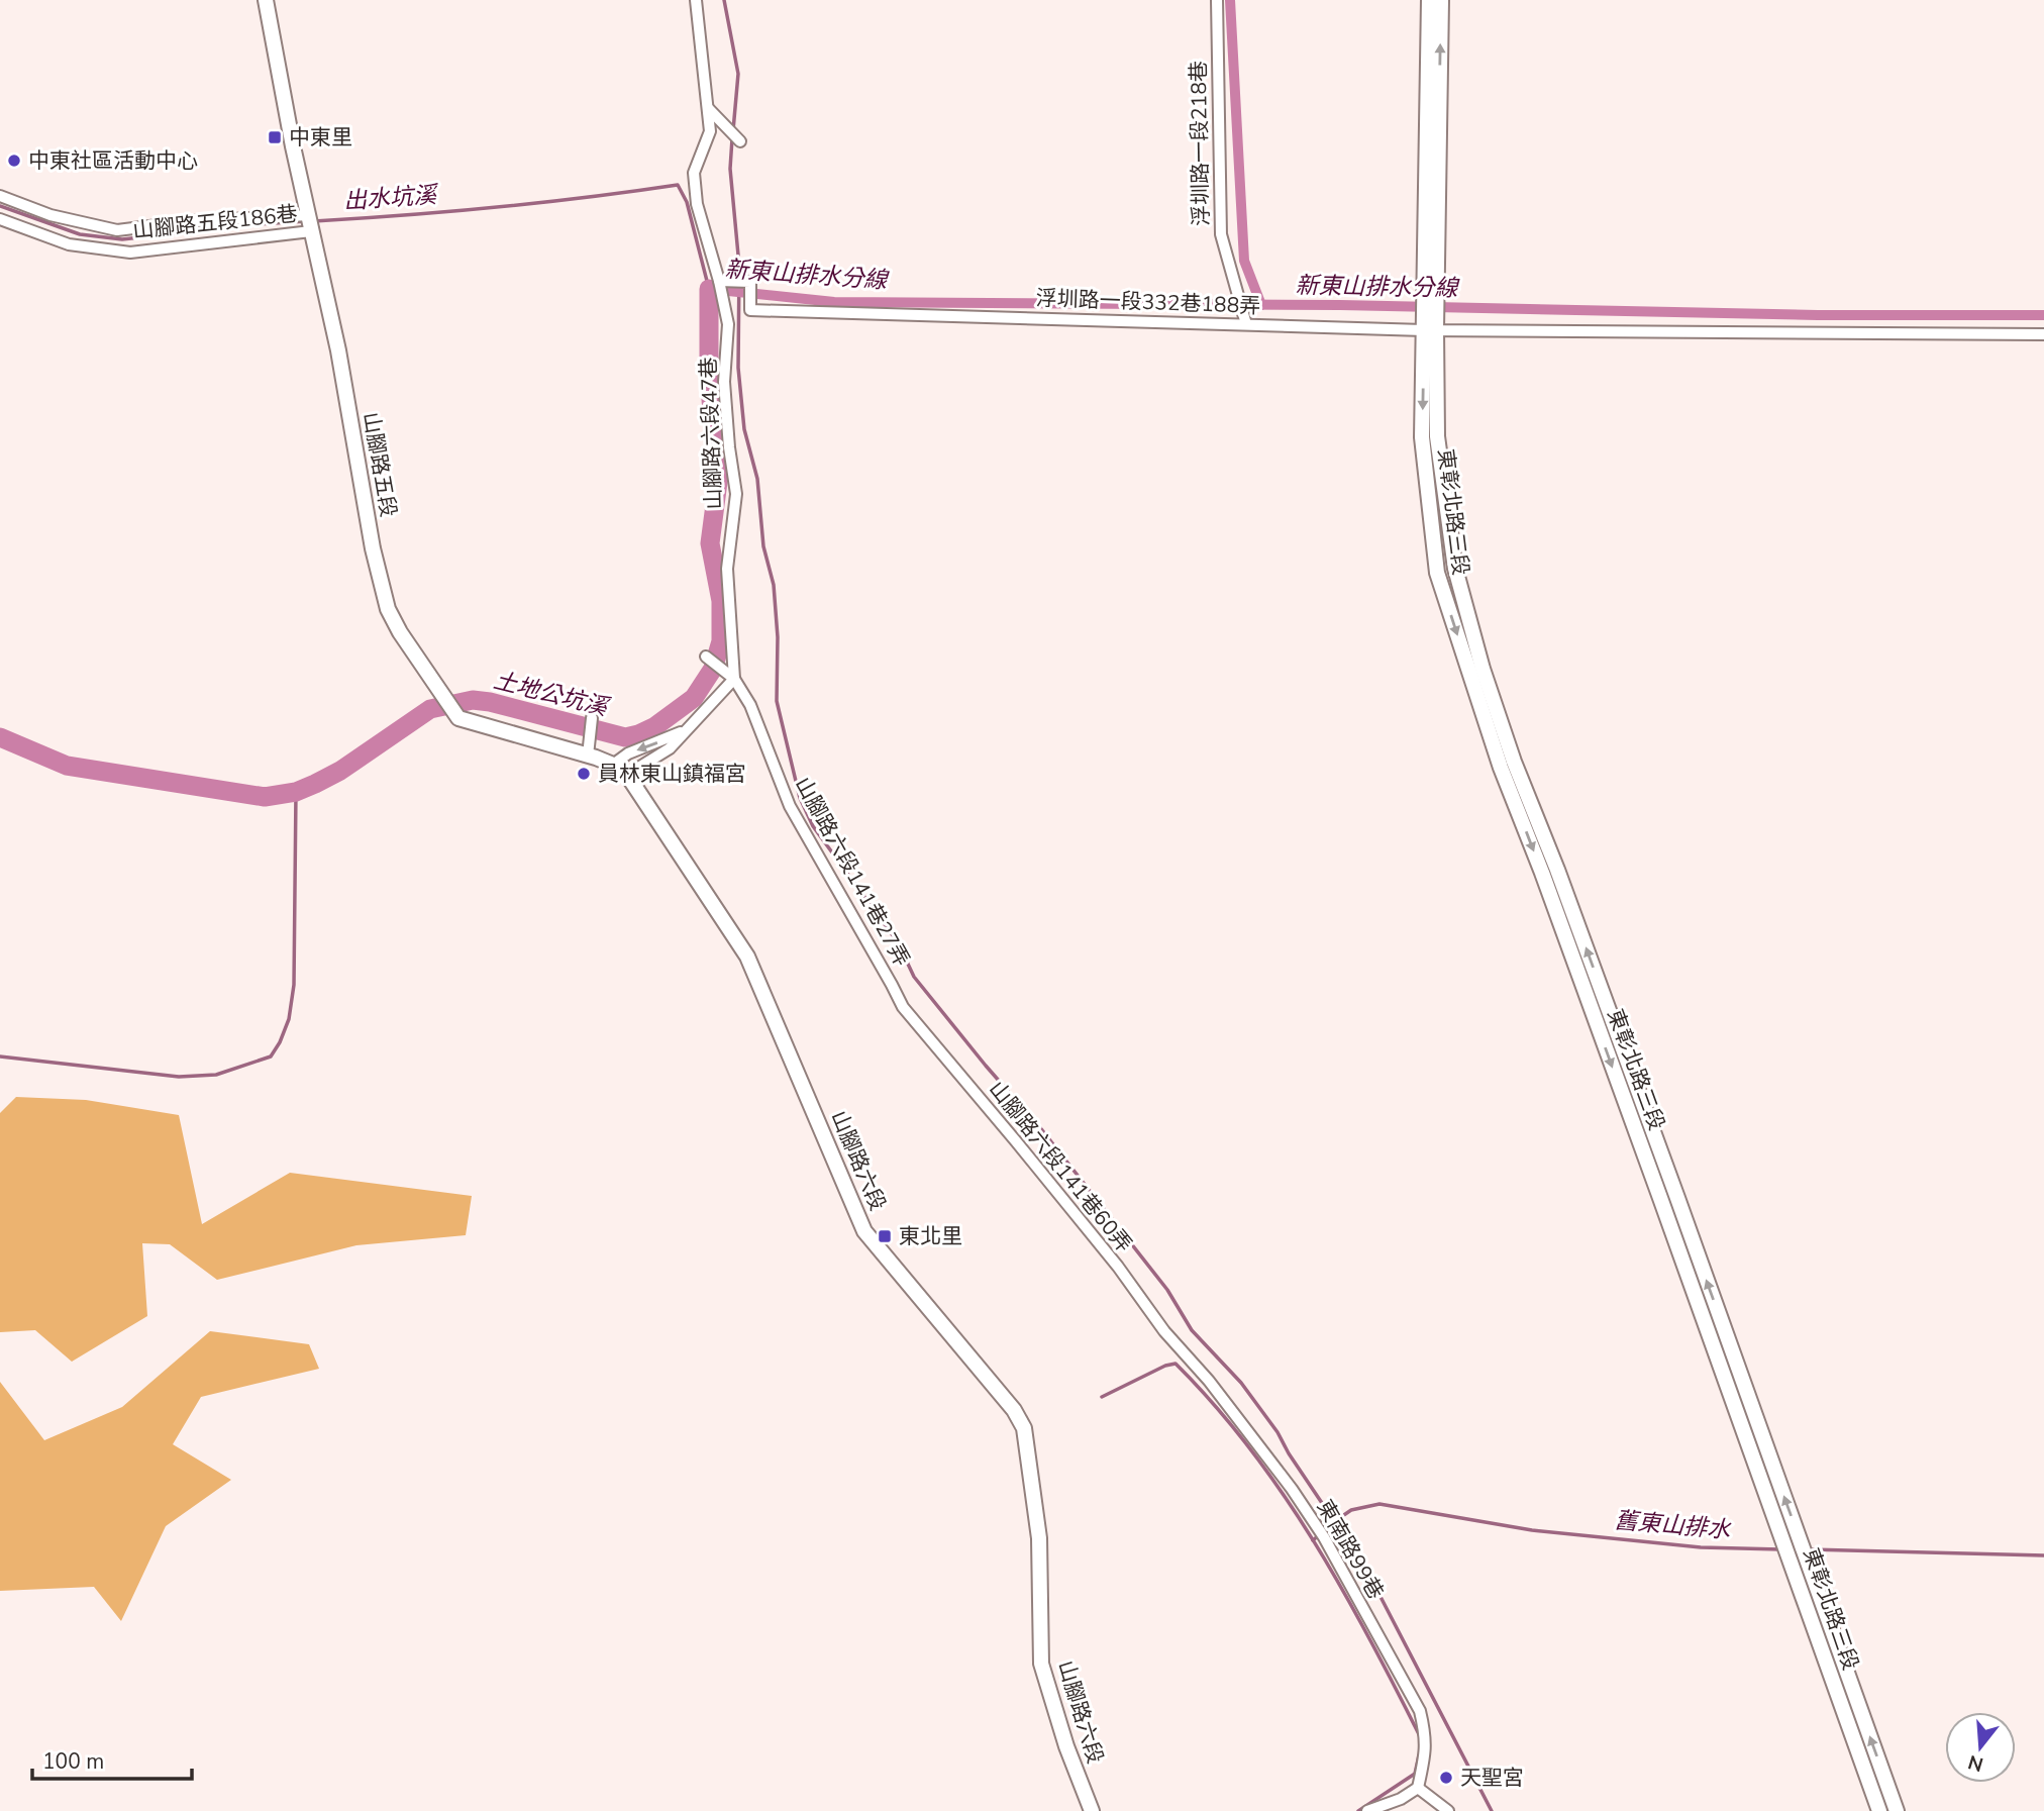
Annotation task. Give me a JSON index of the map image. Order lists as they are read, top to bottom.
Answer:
{
  "streets": {
    "street": [
      "浮圳路一段218巷",
      "山腳路五段186巷",
      "浮圳路一段332巷188弄",
      "山腳路六段47巷",
      "山腳路五段",
      "東彰北路三段",
      "山腳路六段141巷27弄",
      "山腳路六段",
      "山腳路六段141巷60弄",
      "東南路99巷"
    ]
  },
  "crossings": [
    ["浮圳路一段218巷", "浮圳路一段332巷188弄"],
    ["山腳路五段186巷", "山腳路五段"],
    ["浮圳路一段332巷188弄", "山腳路六段47巷"],
    ["浮圳路一段332巷188弄", "東彰北路三段"],
    ["山腳路六段47巷", "山腳路六段141巷27弄"],
    ["山腳路五段", "山腳路六段"],
    ["山腳路六段141巷27弄", "山腳路六段141巷60弄"],
    ["山腳路六段141巷60弄", "東南路99巷"]
  ],
  "water": [
    "出水坑溪",
    "新東山排水分線",
    "土地公坑溪",
    "舊東山排水"
  ],
  "places": {
    "transit": ["中東里", "東北里"],
    "other": ["中東社區活動中心", "員林東山鎮福宮", "天聖宮"]
  },
  "scale_bar": "100 m",
  "north": "bottom"
}
